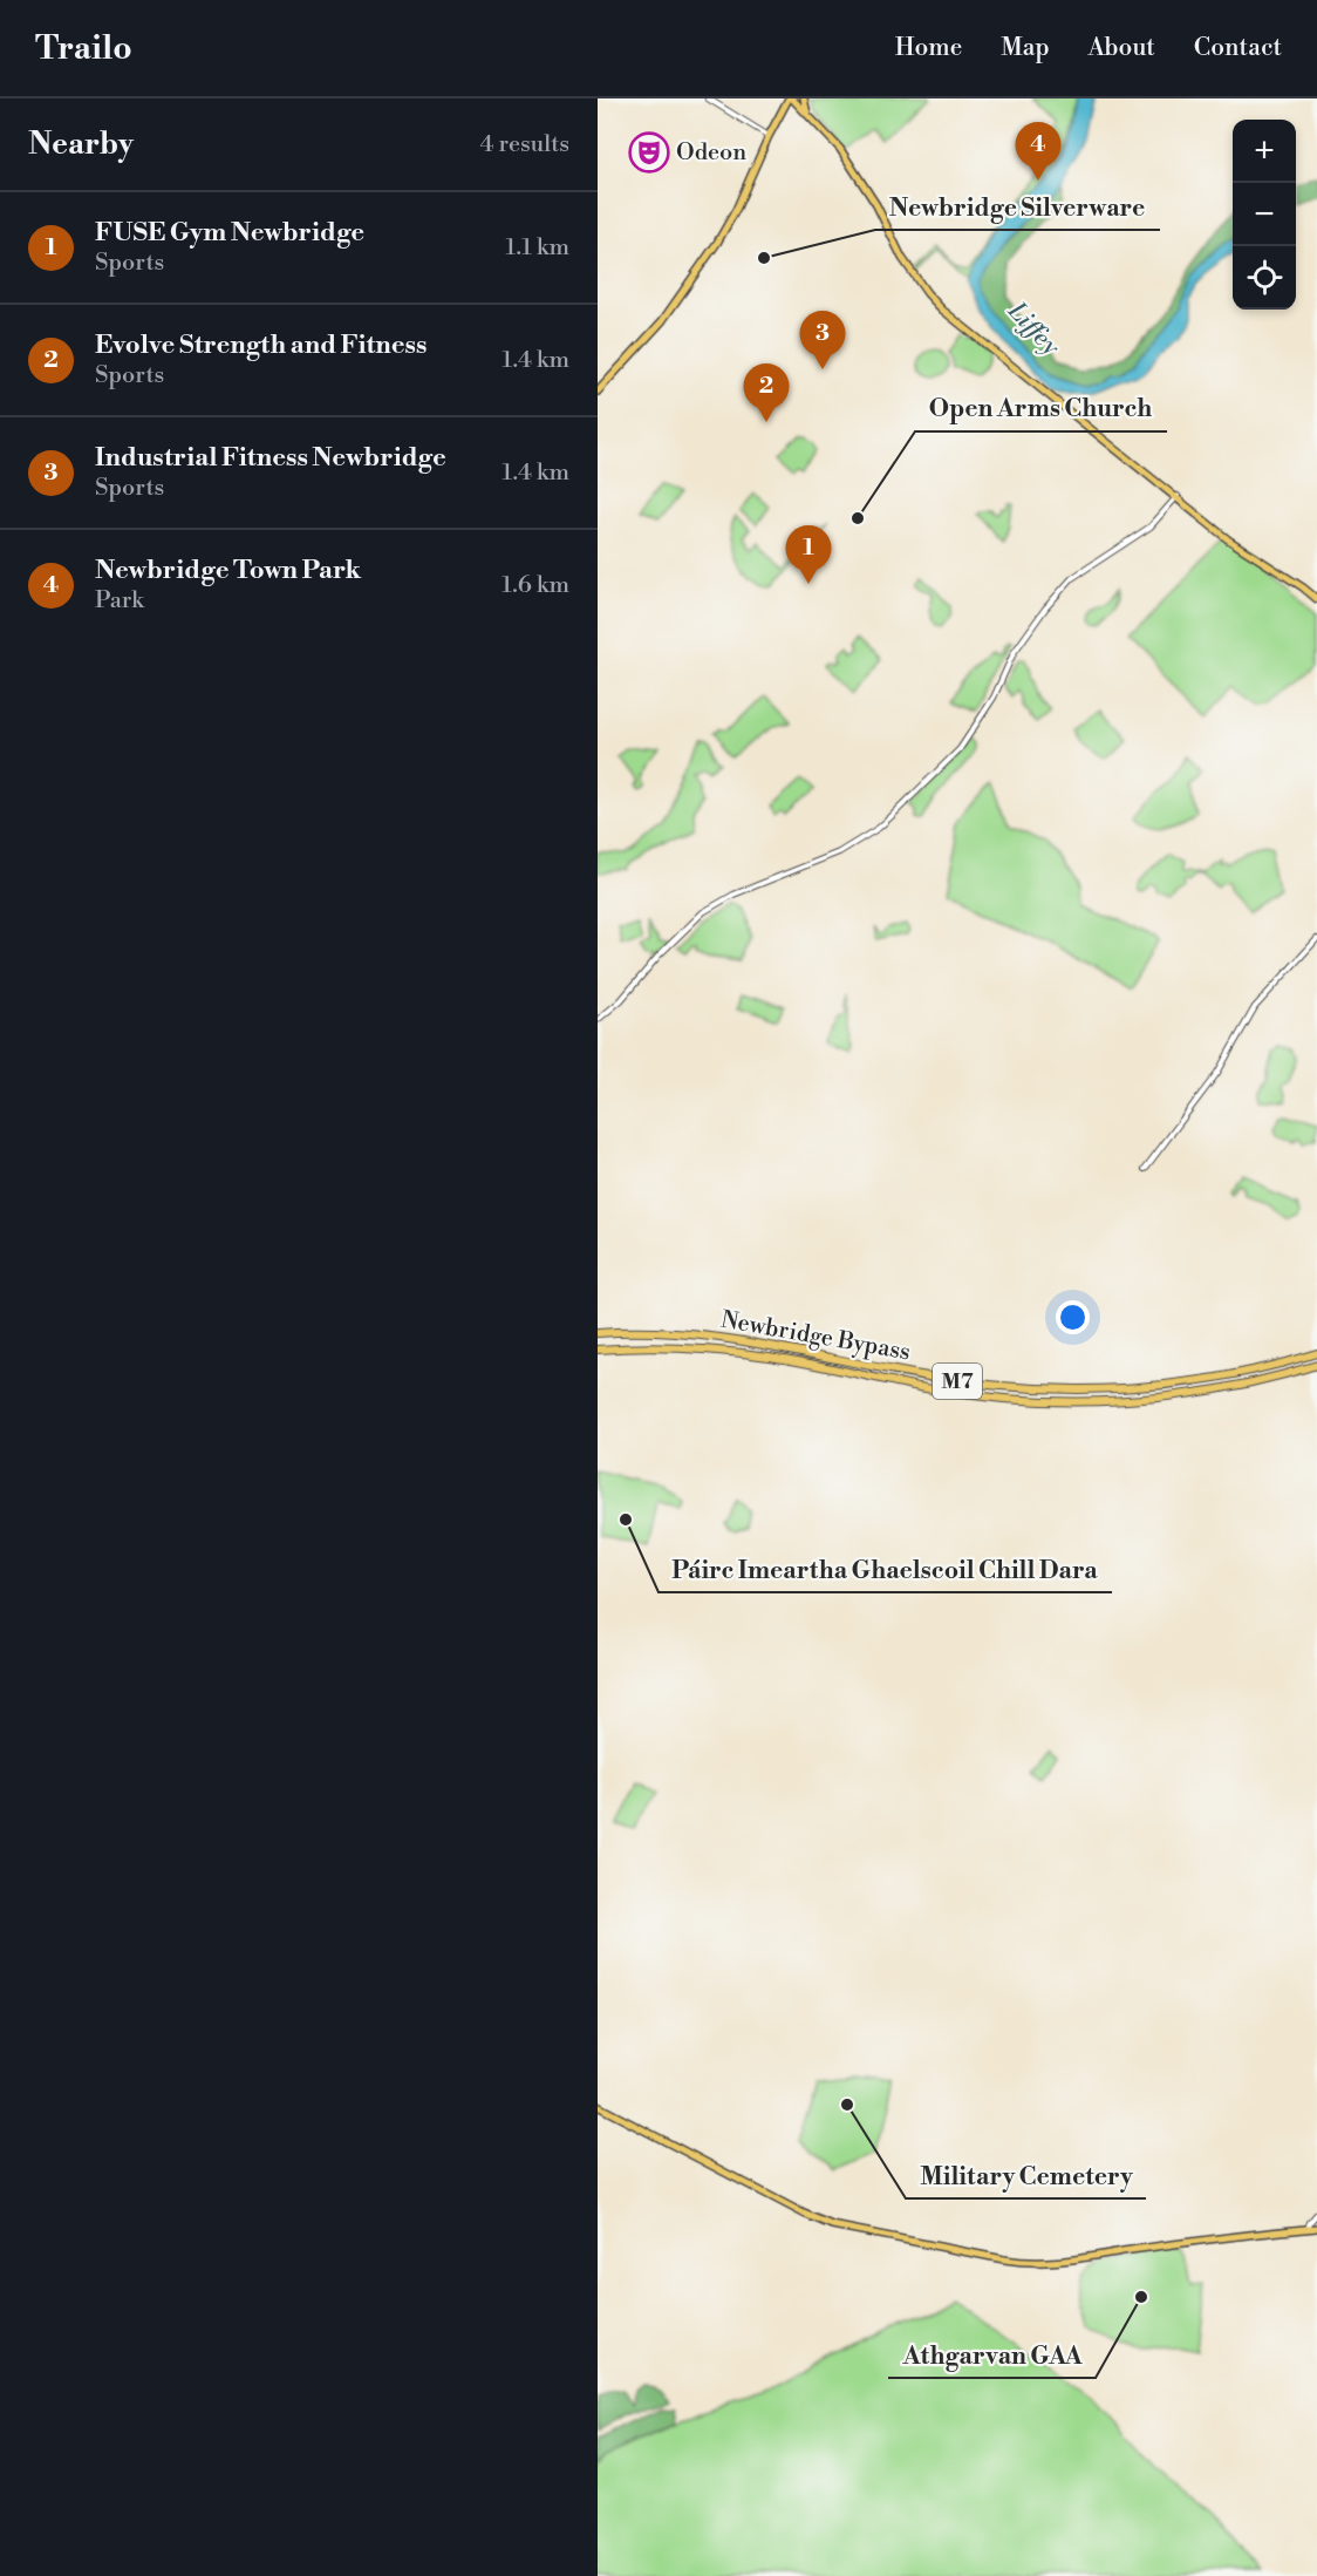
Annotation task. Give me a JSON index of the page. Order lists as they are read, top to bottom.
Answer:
{
  "streets": {
    "highway": ["Newbridge Bypass", "M7"]
  },
  "water": ["Liffey"],
  "places": {
    "theatre": ["Odeon"],
    "other": [
      "Newbridge Silverware",
      "Open Arms Church",
      "Páirc Imeartha Ghaelscoil Chill Dara",
      "Military Cemetery",
      "Athgarvan GAA"
    ]
  },
  "page": {
    "header": "Trailo",
    "nav": [
      "Home",
      "Map",
      "About",
      "Contact"
    ],
    "heading": ["Nearby", "4 results"],
    "map_buttons": ["+", "−"],
    "pins": [
      "4",
      "3",
      "2",
      "1"
    ],
    "list": [
      {
        "mark": "1",
        "name": "FUSE Gym Newbridge",
        "note": "Sports",
        "value": "1.1 km"
      },
      {
        "mark": "2",
        "name": "Evolve Strength and Fitness",
        "note": "Sports",
        "value": "1.4 km"
      },
      {
        "mark": "3",
        "name": "Industrial Fitness Newbridge",
        "note": "Sports",
        "value": "1.4 km"
      },
      {
        "mark": "4",
        "name": "Newbridge Town Park",
        "note": "Park",
        "value": "1.6 km"
      }
    ]
  }
}
